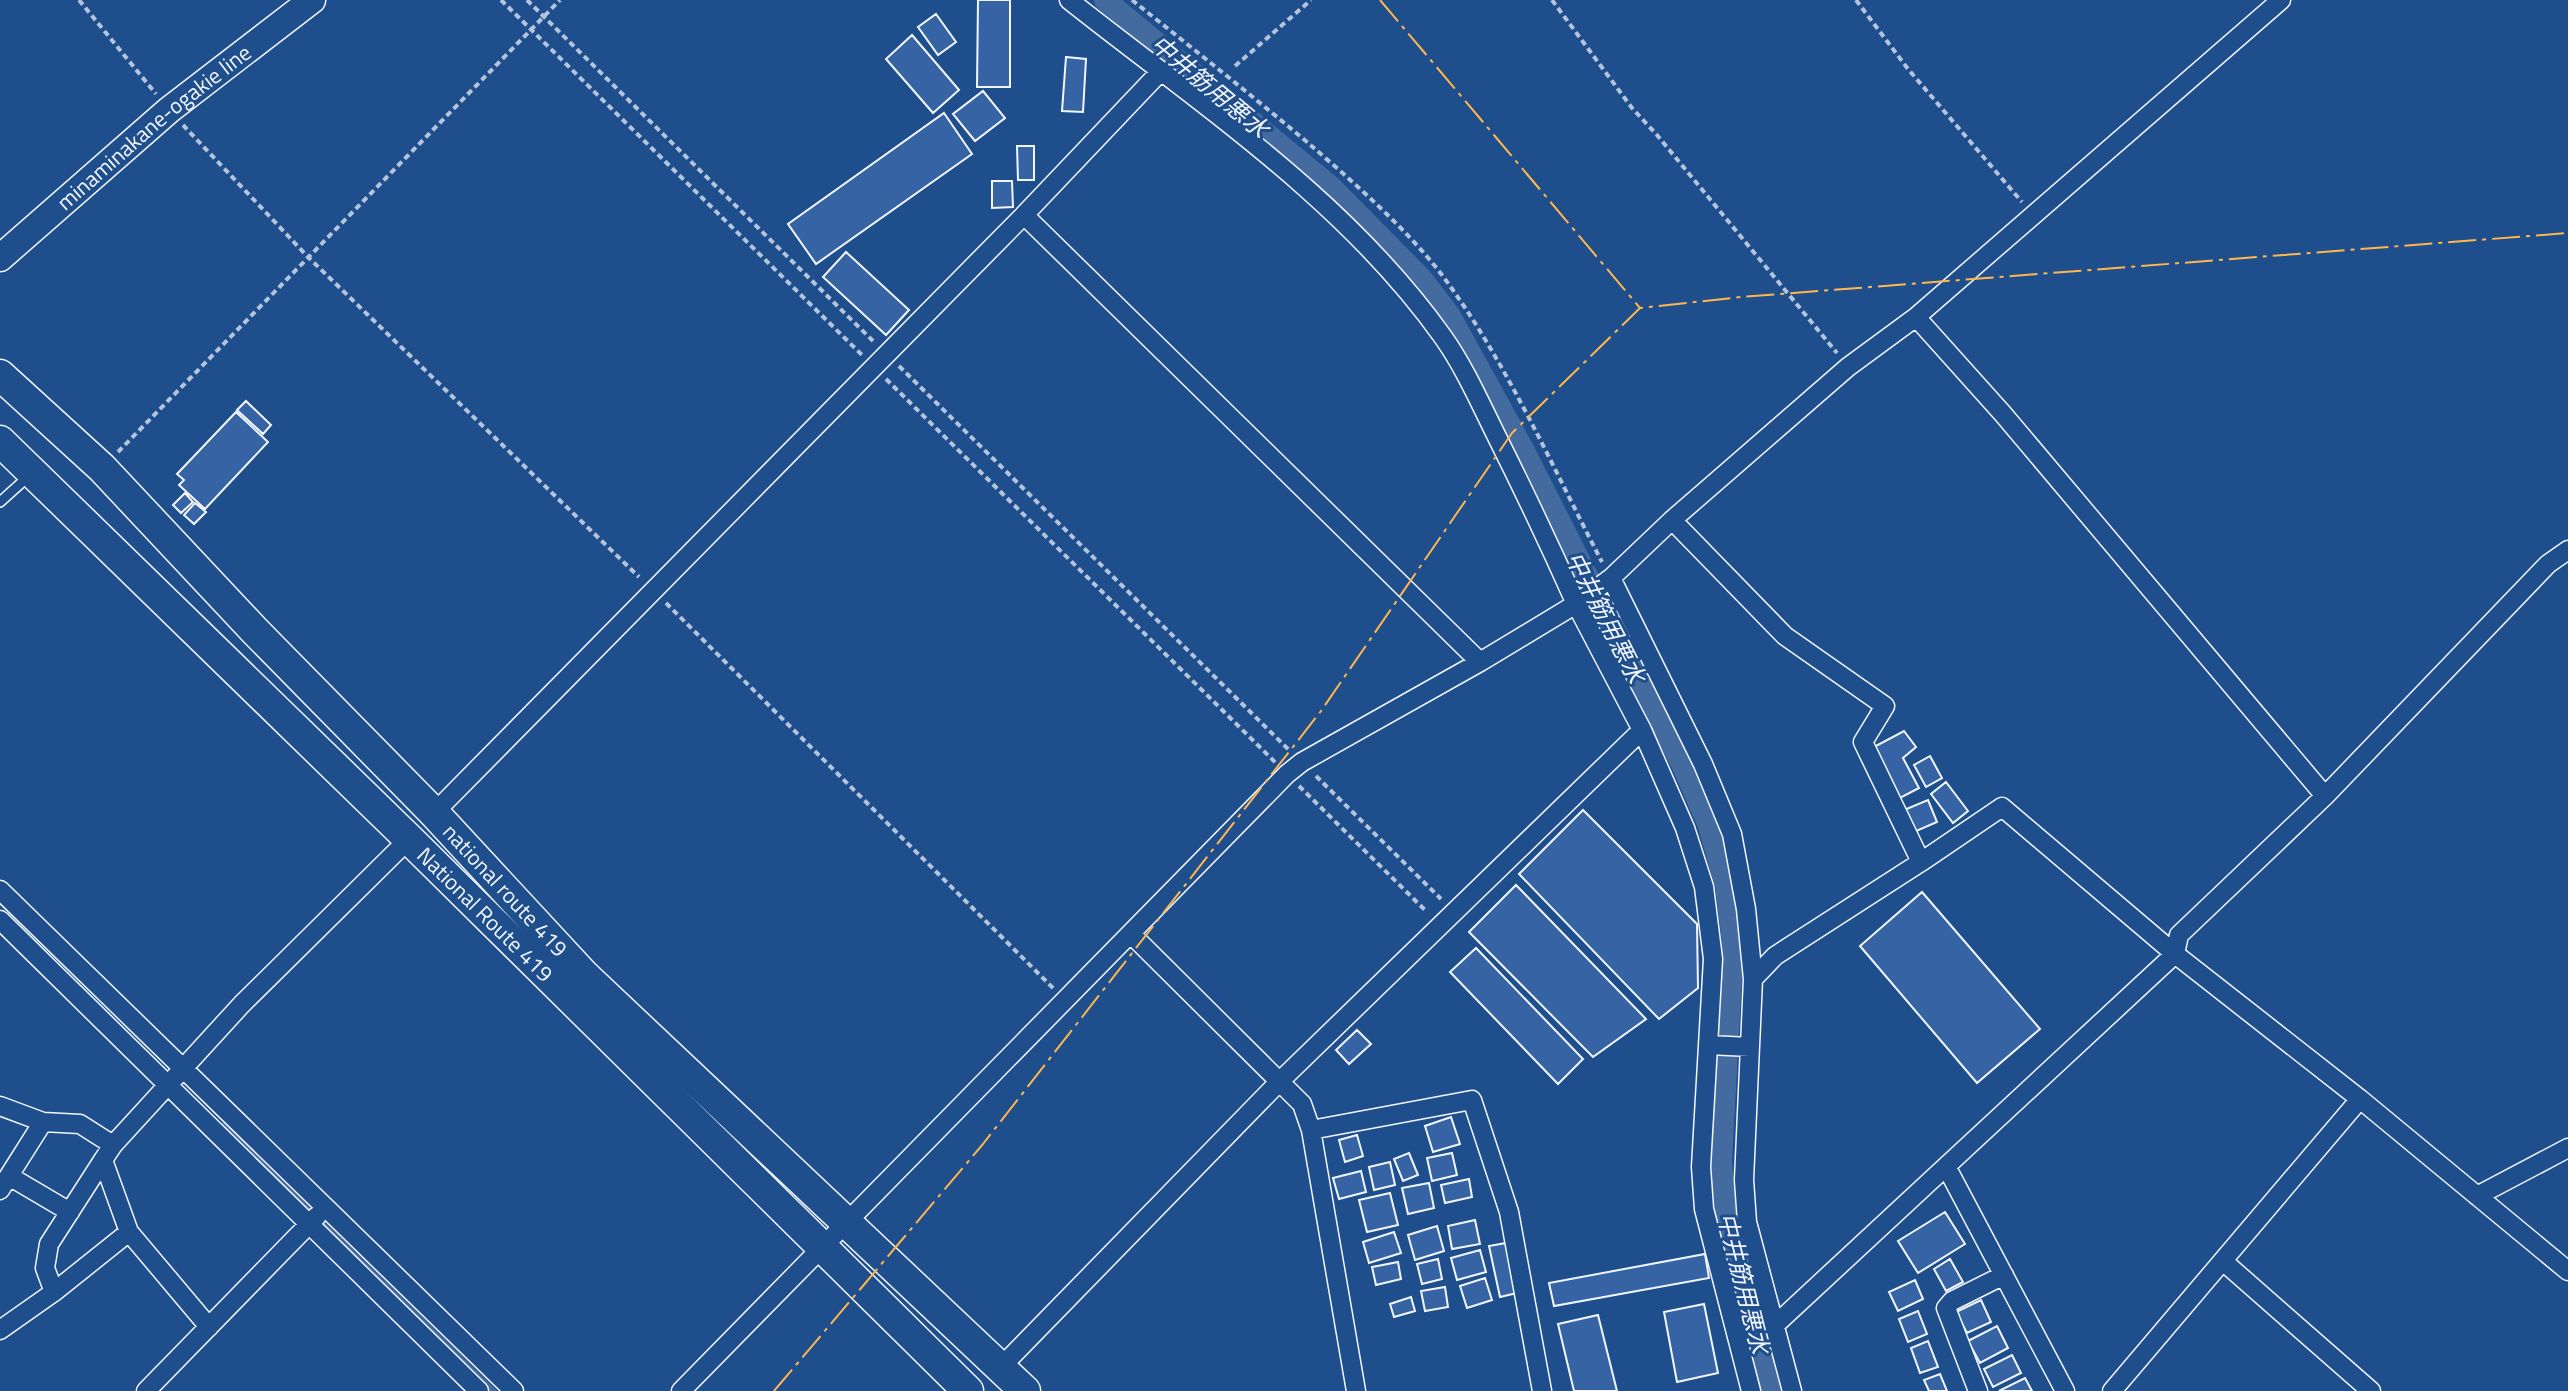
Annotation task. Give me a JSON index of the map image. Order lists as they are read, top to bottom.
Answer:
{
  "streets": {
    "highway": ["national route 419", "National Route 419"],
    "main road": ["minaminakane-ogakie line"]
  },
  "water": ["中井筋用悪水"]
}
